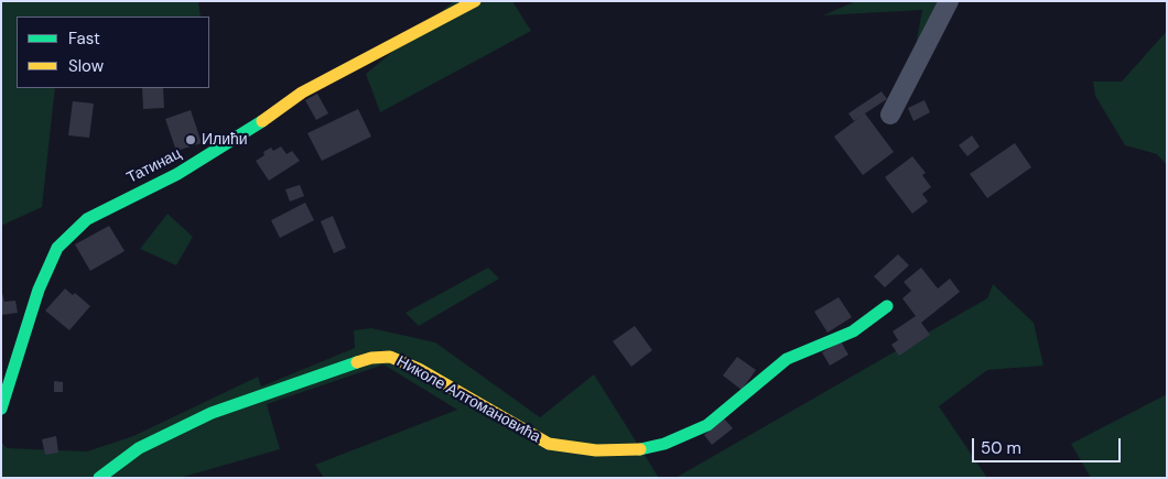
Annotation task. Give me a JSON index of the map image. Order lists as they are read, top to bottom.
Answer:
{
  "streets": {
    "street": ["Татинац", "Николе Алтомановића"]
  },
  "places": ["Илићи"],
  "legend": ["Fast", "Slow"],
  "scale_bar": "50 m"
}
